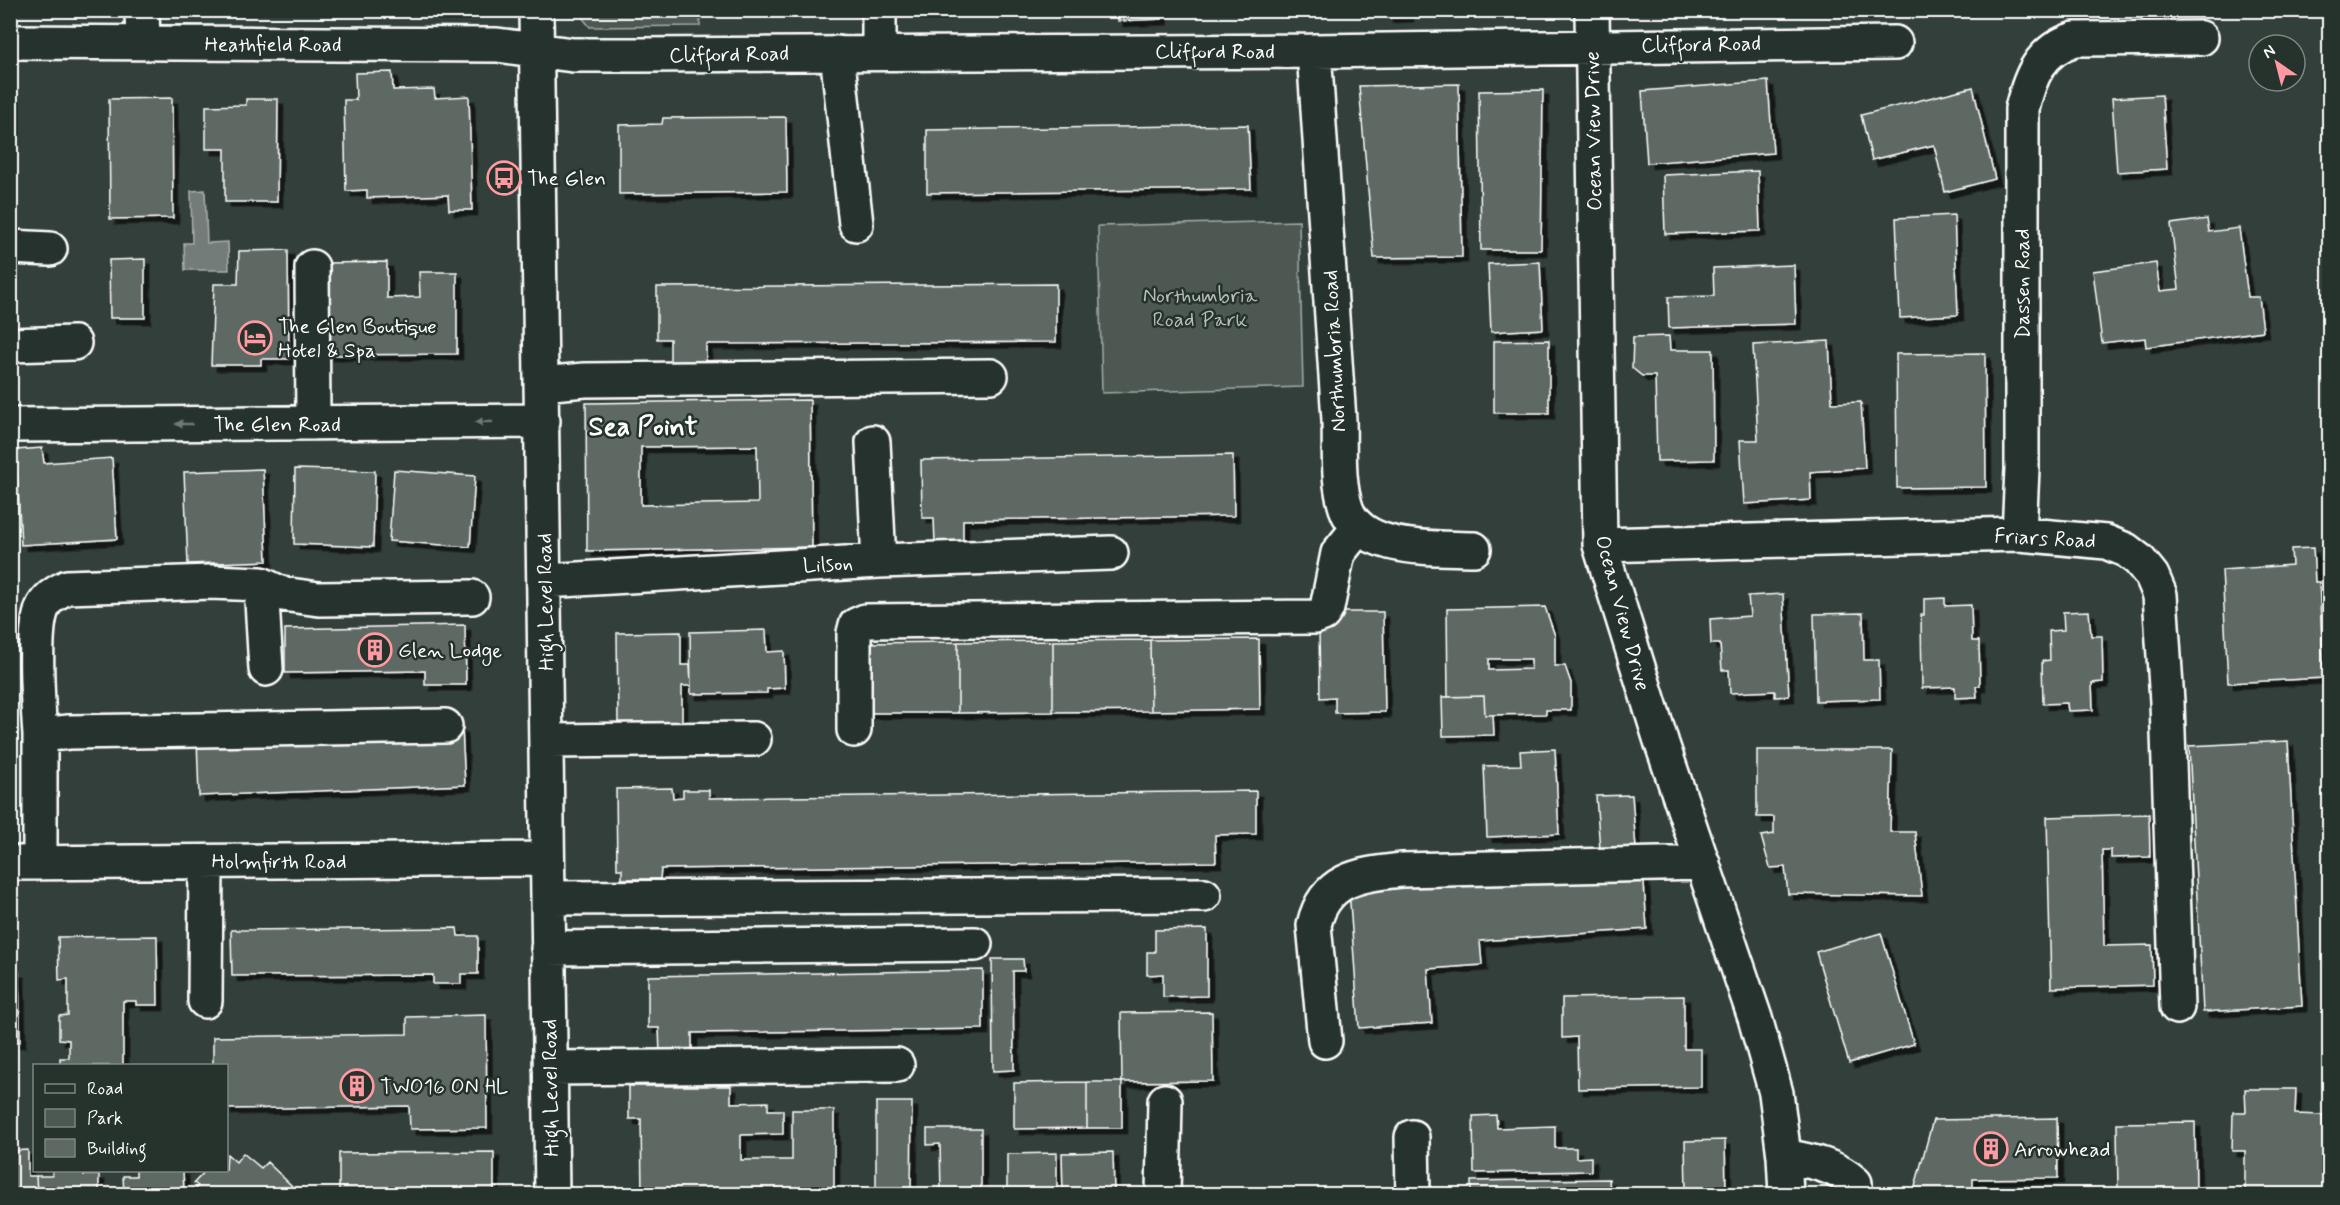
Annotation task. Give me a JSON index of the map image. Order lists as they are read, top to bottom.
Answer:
{
  "streets": {
    "street": [
      "Heathfield Road",
      "Clifford Road",
      "Ocean View Drive",
      "Dassen Road",
      "Northumbria Road",
      "The Glen Road",
      "Friars Road",
      "Lilson",
      "High Level Road",
      "Holmfirth Road"
    ]
  },
  "crossings": [
    ["Heathfield Road", "Clifford Road"],
    ["Heathfield Road", "High Level Road"],
    ["Clifford Road", "Ocean View Drive"],
    ["Clifford Road", "Northumbria Road"],
    ["Clifford Road", "High Level Road"],
    ["Ocean View Drive", "Friars Road"],
    ["Dassen Road", "Friars Road"],
    ["The Glen Road", "High Level Road"],
    ["Lilson", "High Level Road"],
    ["High Level Road", "Holmfirth Road"]
  ],
  "districts": ["Sea Point"],
  "parks": ["Northumbria Road Park"],
  "places": {
    "bus stop": ["The Glen"],
    "hotel": ["The Glen Boutique Hotel & Spa"],
    "building": ["Glen Lodge", "TWO16 ON HL", "Arrowhead"]
  },
  "legend": ["Road", "Park", "Building"],
  "north": "top left"
}
